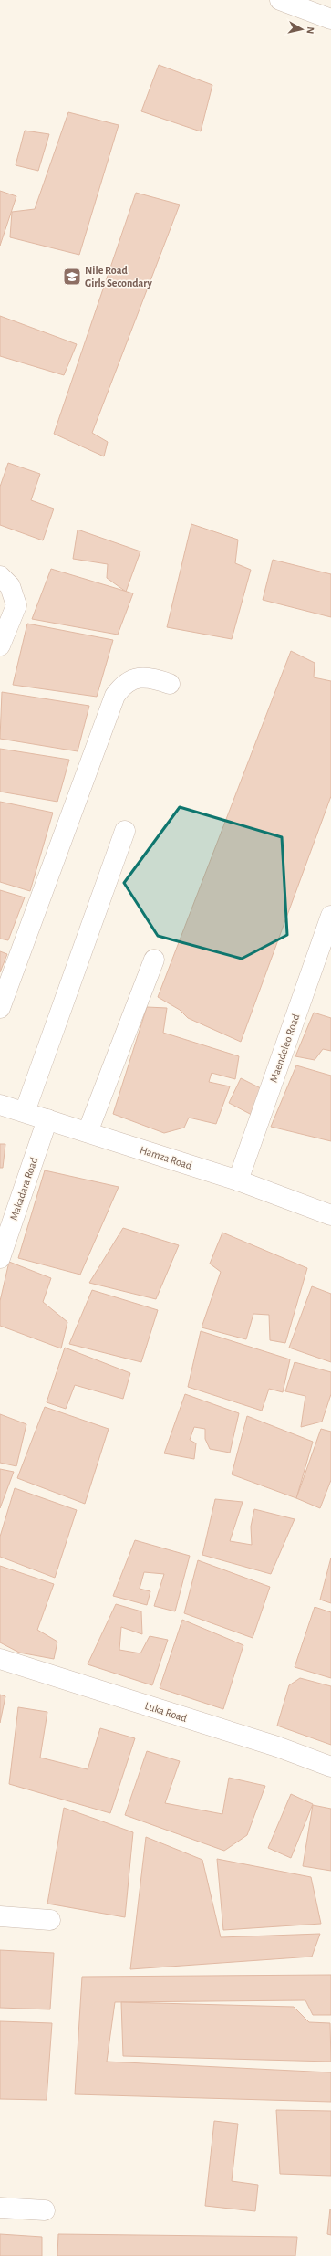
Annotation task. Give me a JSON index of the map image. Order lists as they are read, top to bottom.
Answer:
{
  "streets": {
    "street": [
      "Maendeleo Road",
      "Hamza Road",
      "Makadara Road",
      "Luka Road"
    ]
  },
  "crossings": [
    ["Maendeleo Road", "Hamza Road"],
    ["Hamza Road", "Makadara Road"]
  ],
  "places": {
    "school or university": ["Nile Road Girls Secondary"]
  },
  "north": "right"
}
